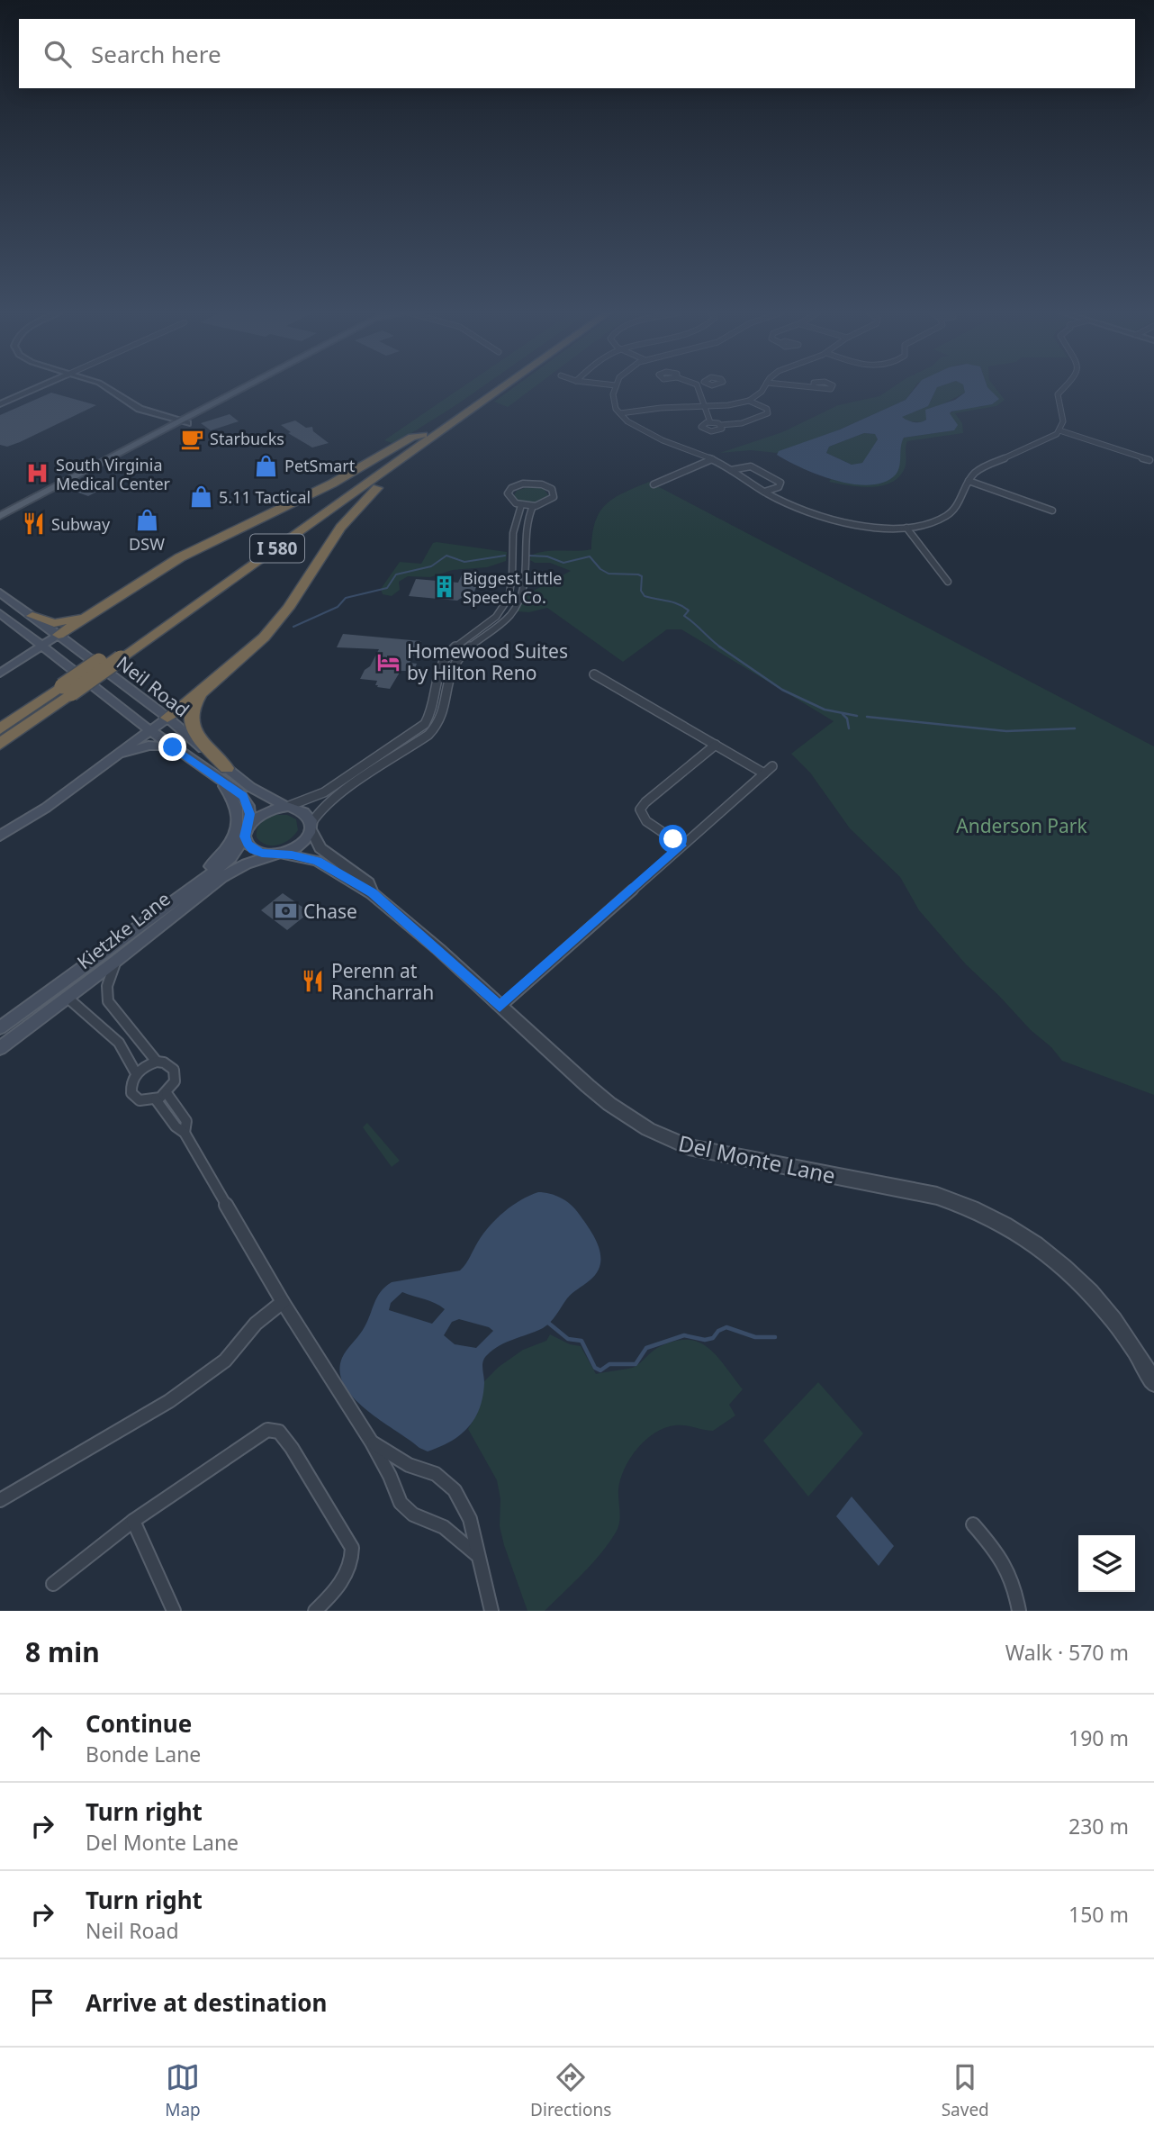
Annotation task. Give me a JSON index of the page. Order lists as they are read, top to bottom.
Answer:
{
  "streets": {
    "highway": ["I 580"],
    "main road": ["Neil Road", "Kietzke Lane"],
    "street": ["Del Monte Lane"]
  },
  "crossings": [
    ["Neil Road", "Kietzke Lane"],
    ["Neil Road", "Del Monte Lane"],
    ["Kietzke Lane", "Del Monte Lane"]
  ],
  "parks": ["Anderson Park"],
  "places": {
    "cafe": ["Starbucks"],
    "shop": ["PetSmart", "5.11 Tactical", "DSW"],
    "hospital": ["South Virginia Medical Center"],
    "restaurant": ["Subway", "Perenn at Rancharrah"],
    "building": ["Biggest Little Speech Co."],
    "hotel": ["Homewood Suites by Hilton Reno"],
    "bank": ["Chase"]
  },
  "page": {
    "search": "Search here",
    "heading": ["8 min", "Walk · 570 m"],
    "list": [
      ["Continue", "Bonde Lane", "190 m"],
      ["Turn right", "Del Monte Lane", "230 m"],
      ["Turn right", "Neil Road", "150 m"],
      "Arrive at destination"
    ],
    "nav": ["Map", "Directions", "Saved"]
  }
}
